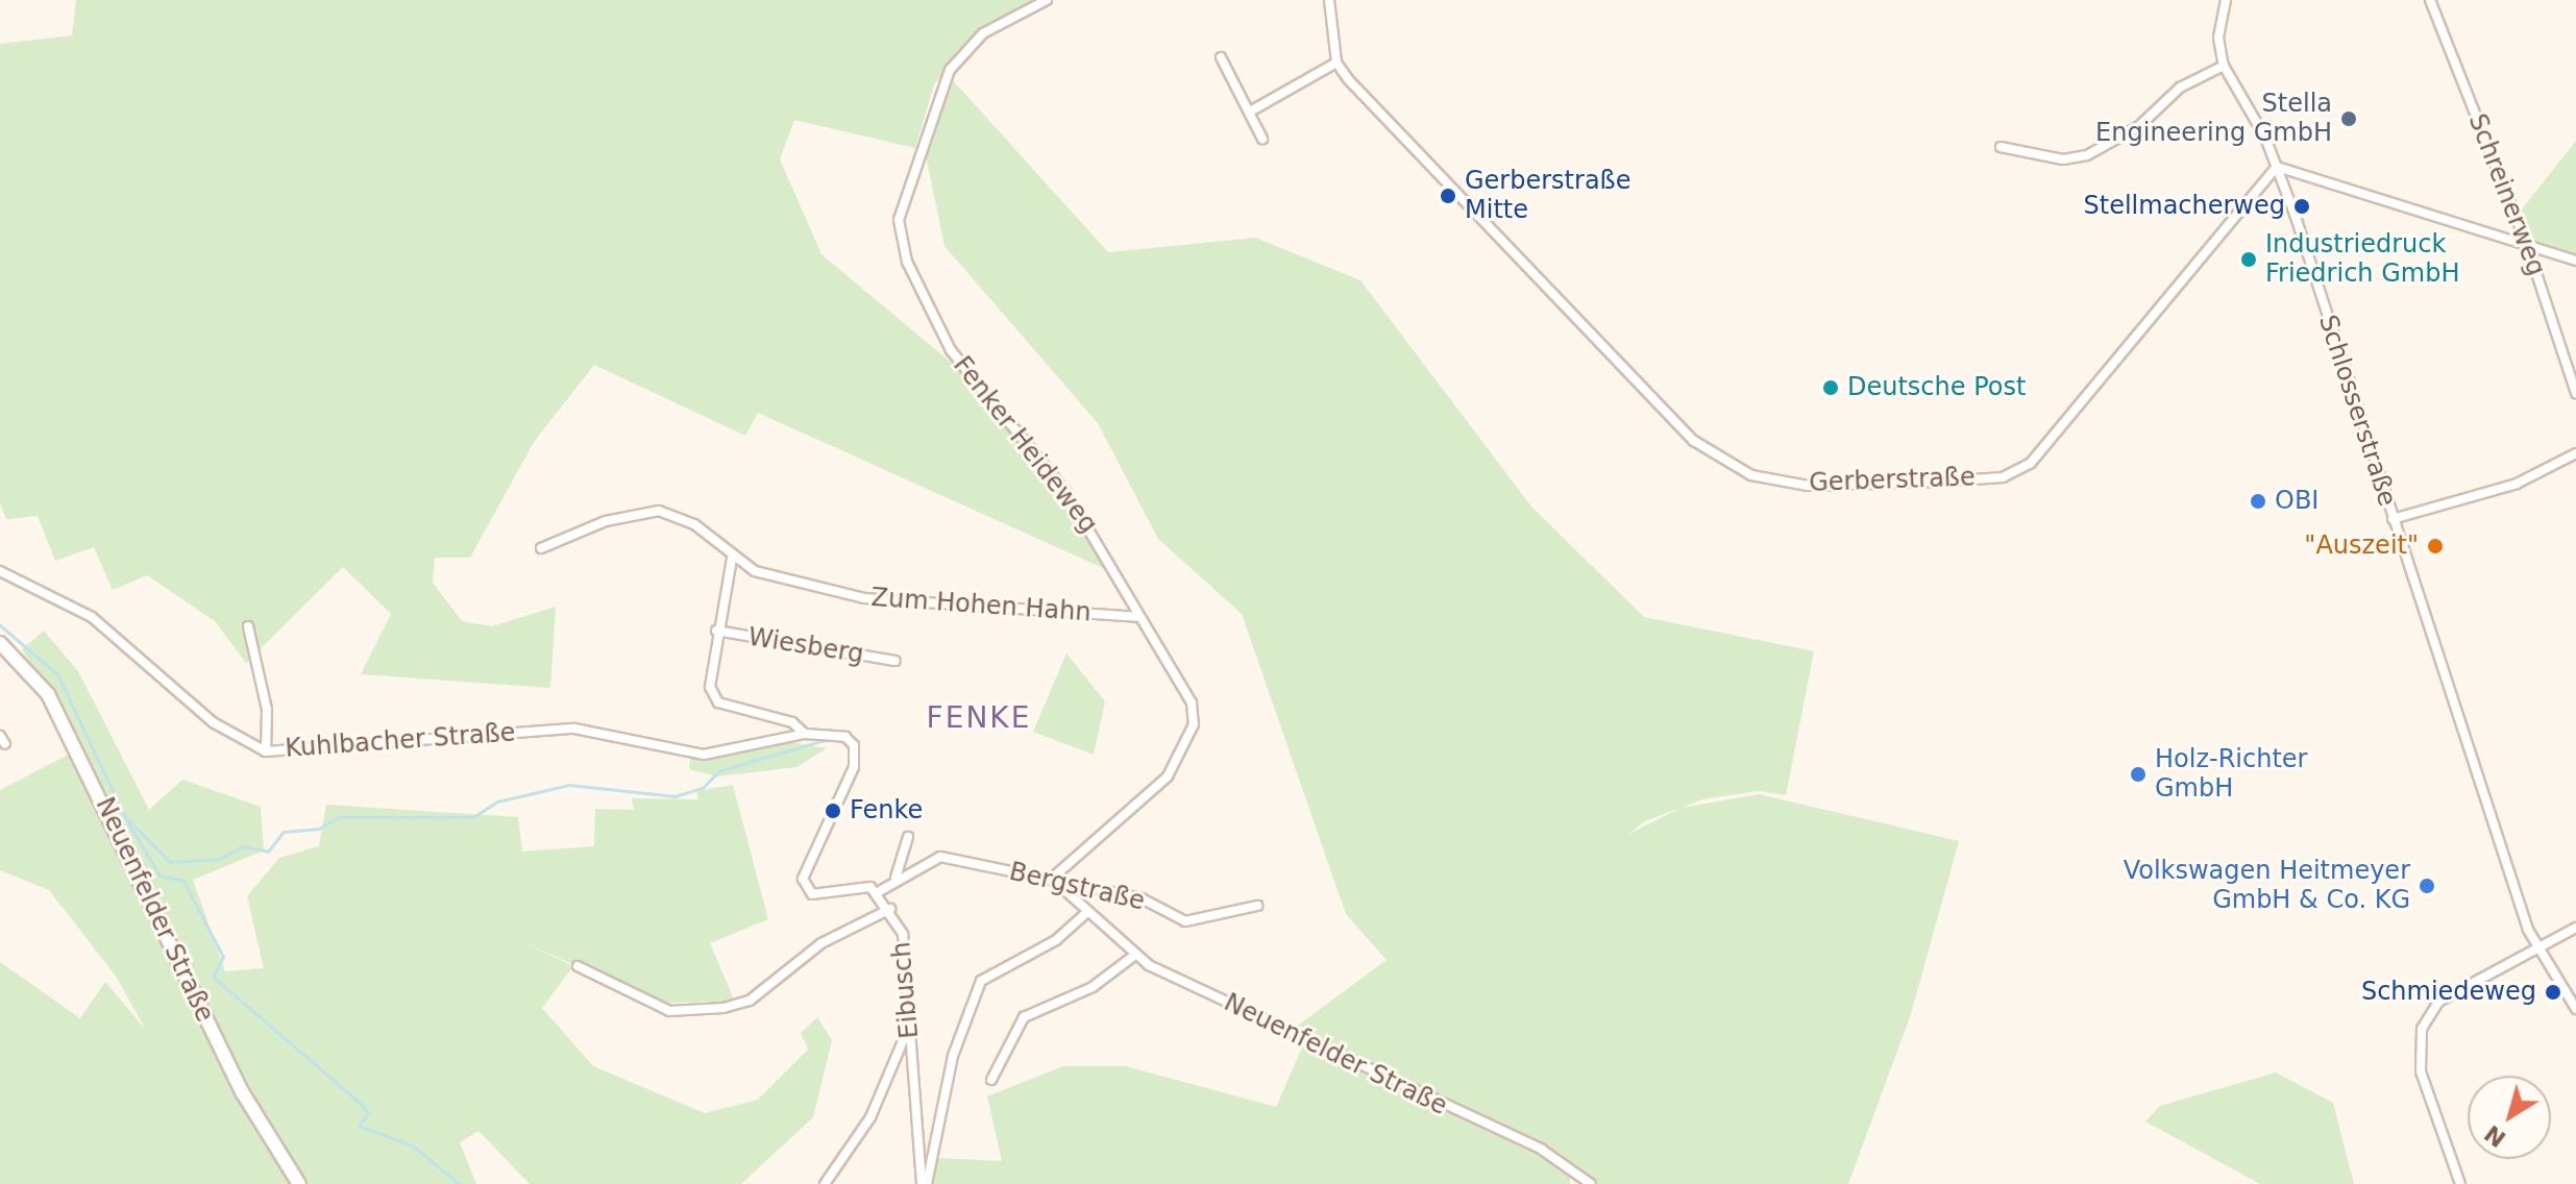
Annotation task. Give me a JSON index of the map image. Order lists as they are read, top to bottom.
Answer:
{
  "streets": {
    "main road": ["Neuenfelder Straße"],
    "street": [
      "Schreinerweg",
      "Schlosserstraße",
      "Fenker Heideweg",
      "Gerberstraße",
      "Zum Hohen Hahn",
      "Wiesberg",
      "Kuhlbacher Straße",
      "Bergstraße",
      "Eibusch"
    ]
  },
  "crossings": [
    ["Schlosserstraße", "Gerberstraße"],
    ["Fenker Heideweg", "Zum Hohen Hahn"],
    ["Fenker Heideweg", "Bergstraße"],
    ["Fenker Heideweg", "Neuenfelder Straße"],
    ["Bergstraße", "Neuenfelder Straße"],
    ["Bergstraße", "Eibusch"]
  ],
  "districts": ["FENKE"],
  "places": [
    "Stella Engineering GmbH",
    "Gerberstraße Mitte",
    "Stellmacherweg",
    "Industriedruck Friedrich GmbH",
    "Deutsche Post",
    "OBI",
    "\"Auszeit\"",
    "Holz-Richter GmbH",
    "Fenke",
    "Volkswagen Heitmeyer GmbH & Co. KG",
    "Schmiedeweg"
  ],
  "north": "bottom left"
}
